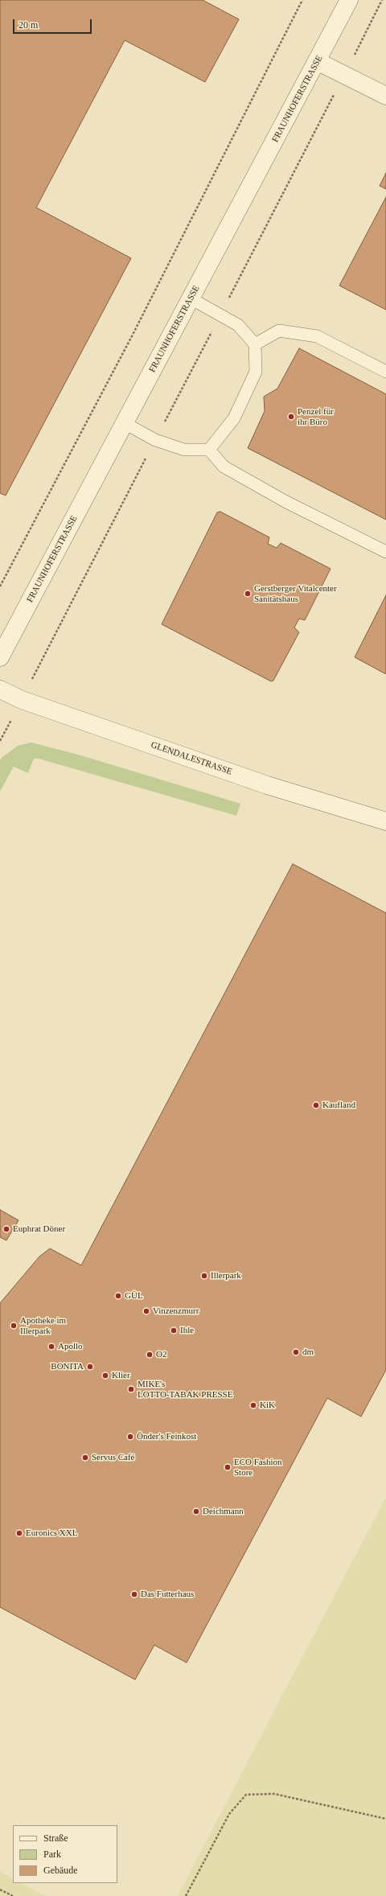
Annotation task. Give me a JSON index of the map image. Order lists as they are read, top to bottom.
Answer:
{
  "streets": {
    "street": ["FRAUNHOFERSTRASSE", "GLENDALESTRASSE"]
  },
  "places": [
    "Penzel für ihr Büro",
    "Gerstberger Vitalcenter Sanitätshaus",
    "Kaufland",
    "Euphrat Döner",
    "Illerpark",
    "GÜL",
    "Vinzenzmurr",
    "Apotheke im Illerpark",
    "Ihle",
    "Apollo",
    "dm",
    "O2",
    "BONITA",
    "Klier",
    "MIKE's LOTTO-TABAK PRESSE",
    "KiK",
    "Önder's Feinkost",
    "Servus Café",
    "ECO Fashion Store",
    "Deichmann",
    "Euronics XXL",
    "Das Futterhaus"
  ],
  "legend": ["Straße", "Park", "Gebäude"],
  "scale_bar": "20 m"
}
